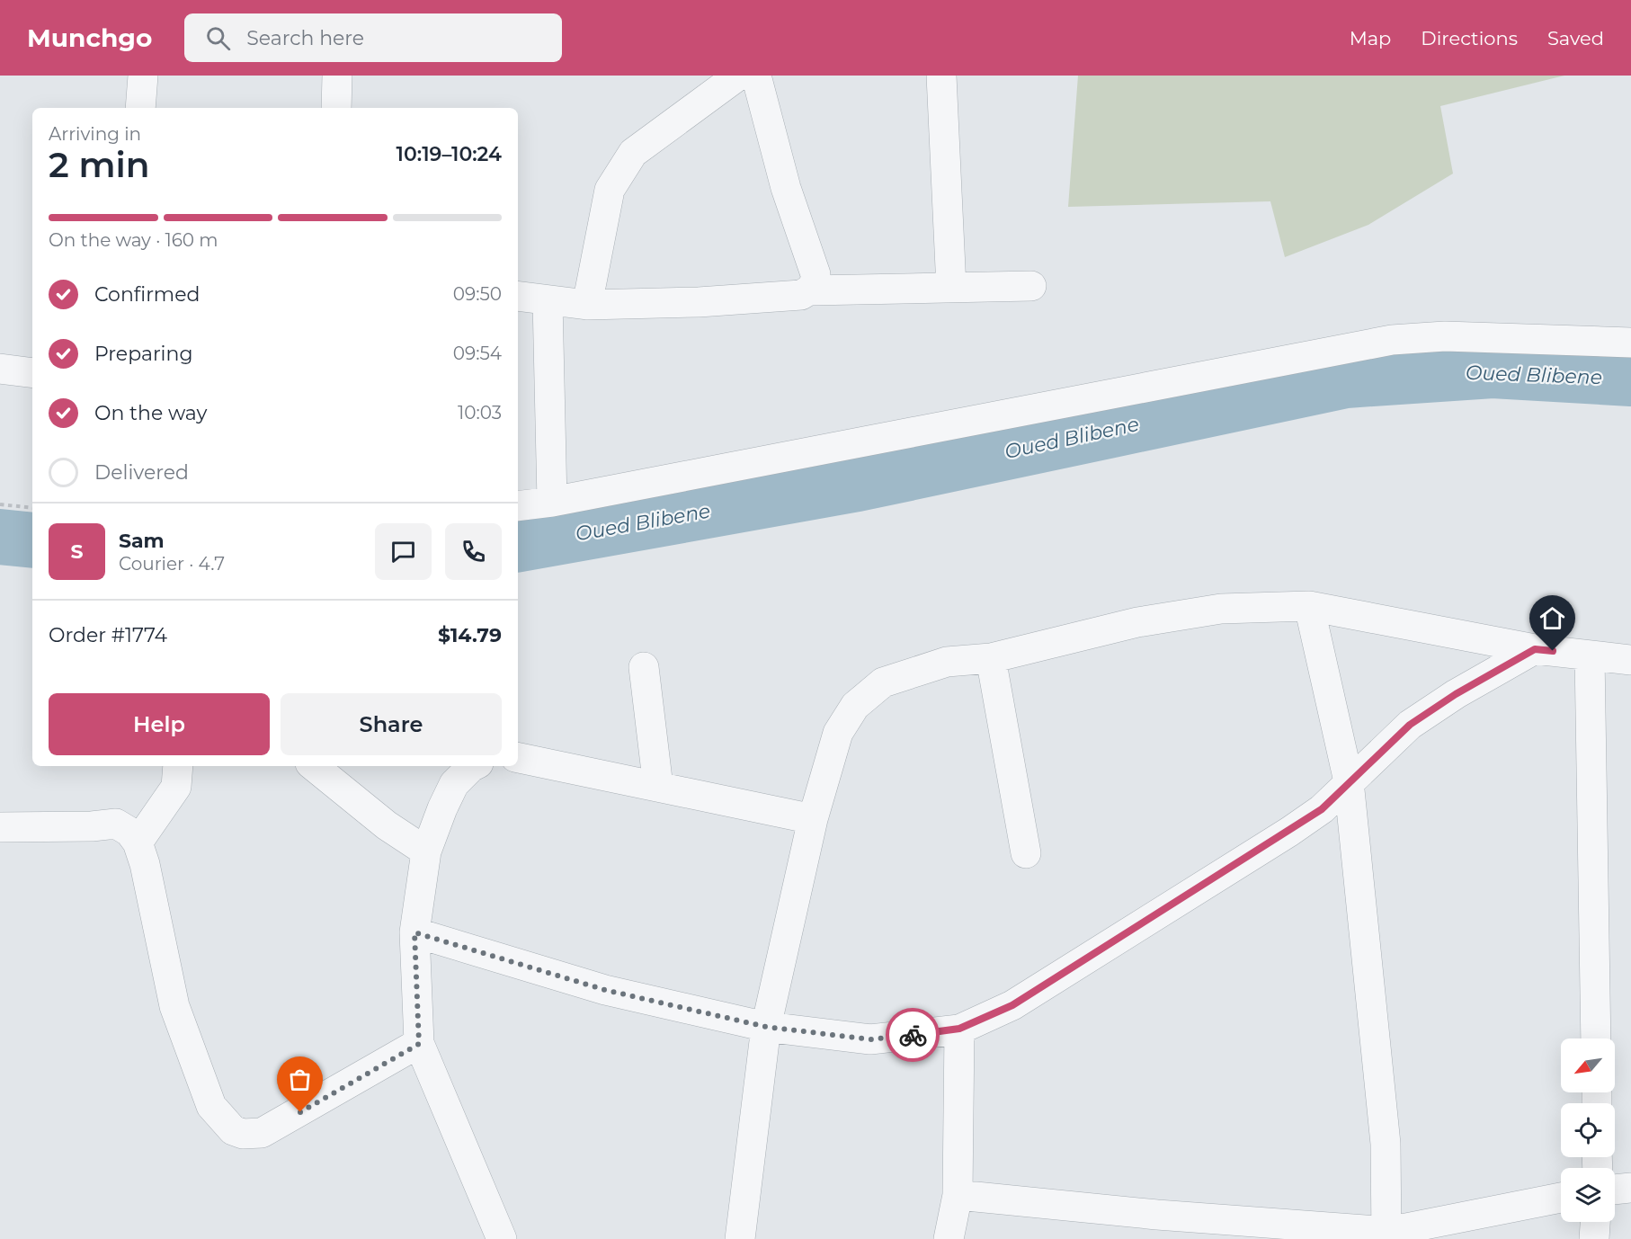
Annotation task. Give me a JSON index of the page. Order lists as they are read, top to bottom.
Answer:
{
  "water": ["Oued Blibene"],
  "north": "bottom left",
  "page": {
    "header": "Munchgo",
    "search": "Search here",
    "nav": ["Map", "Directions", "Saved"],
    "heading": ["2 min", "Arriving in", "10:19–10:24"],
    "panel": [
      "Sam",
      "Courier · 4.7",
      "Order #1774",
      "$14.79"
    ],
    "bar": "On the way · 160 m",
    "list": [
      ["Confirmed", "09:50"],
      ["Preparing", "09:54"],
      ["On the way", "10:03"],
      "Delivered"
    ],
    "round": "S",
    "buttons": ["Help", "Share"]
  }
}
